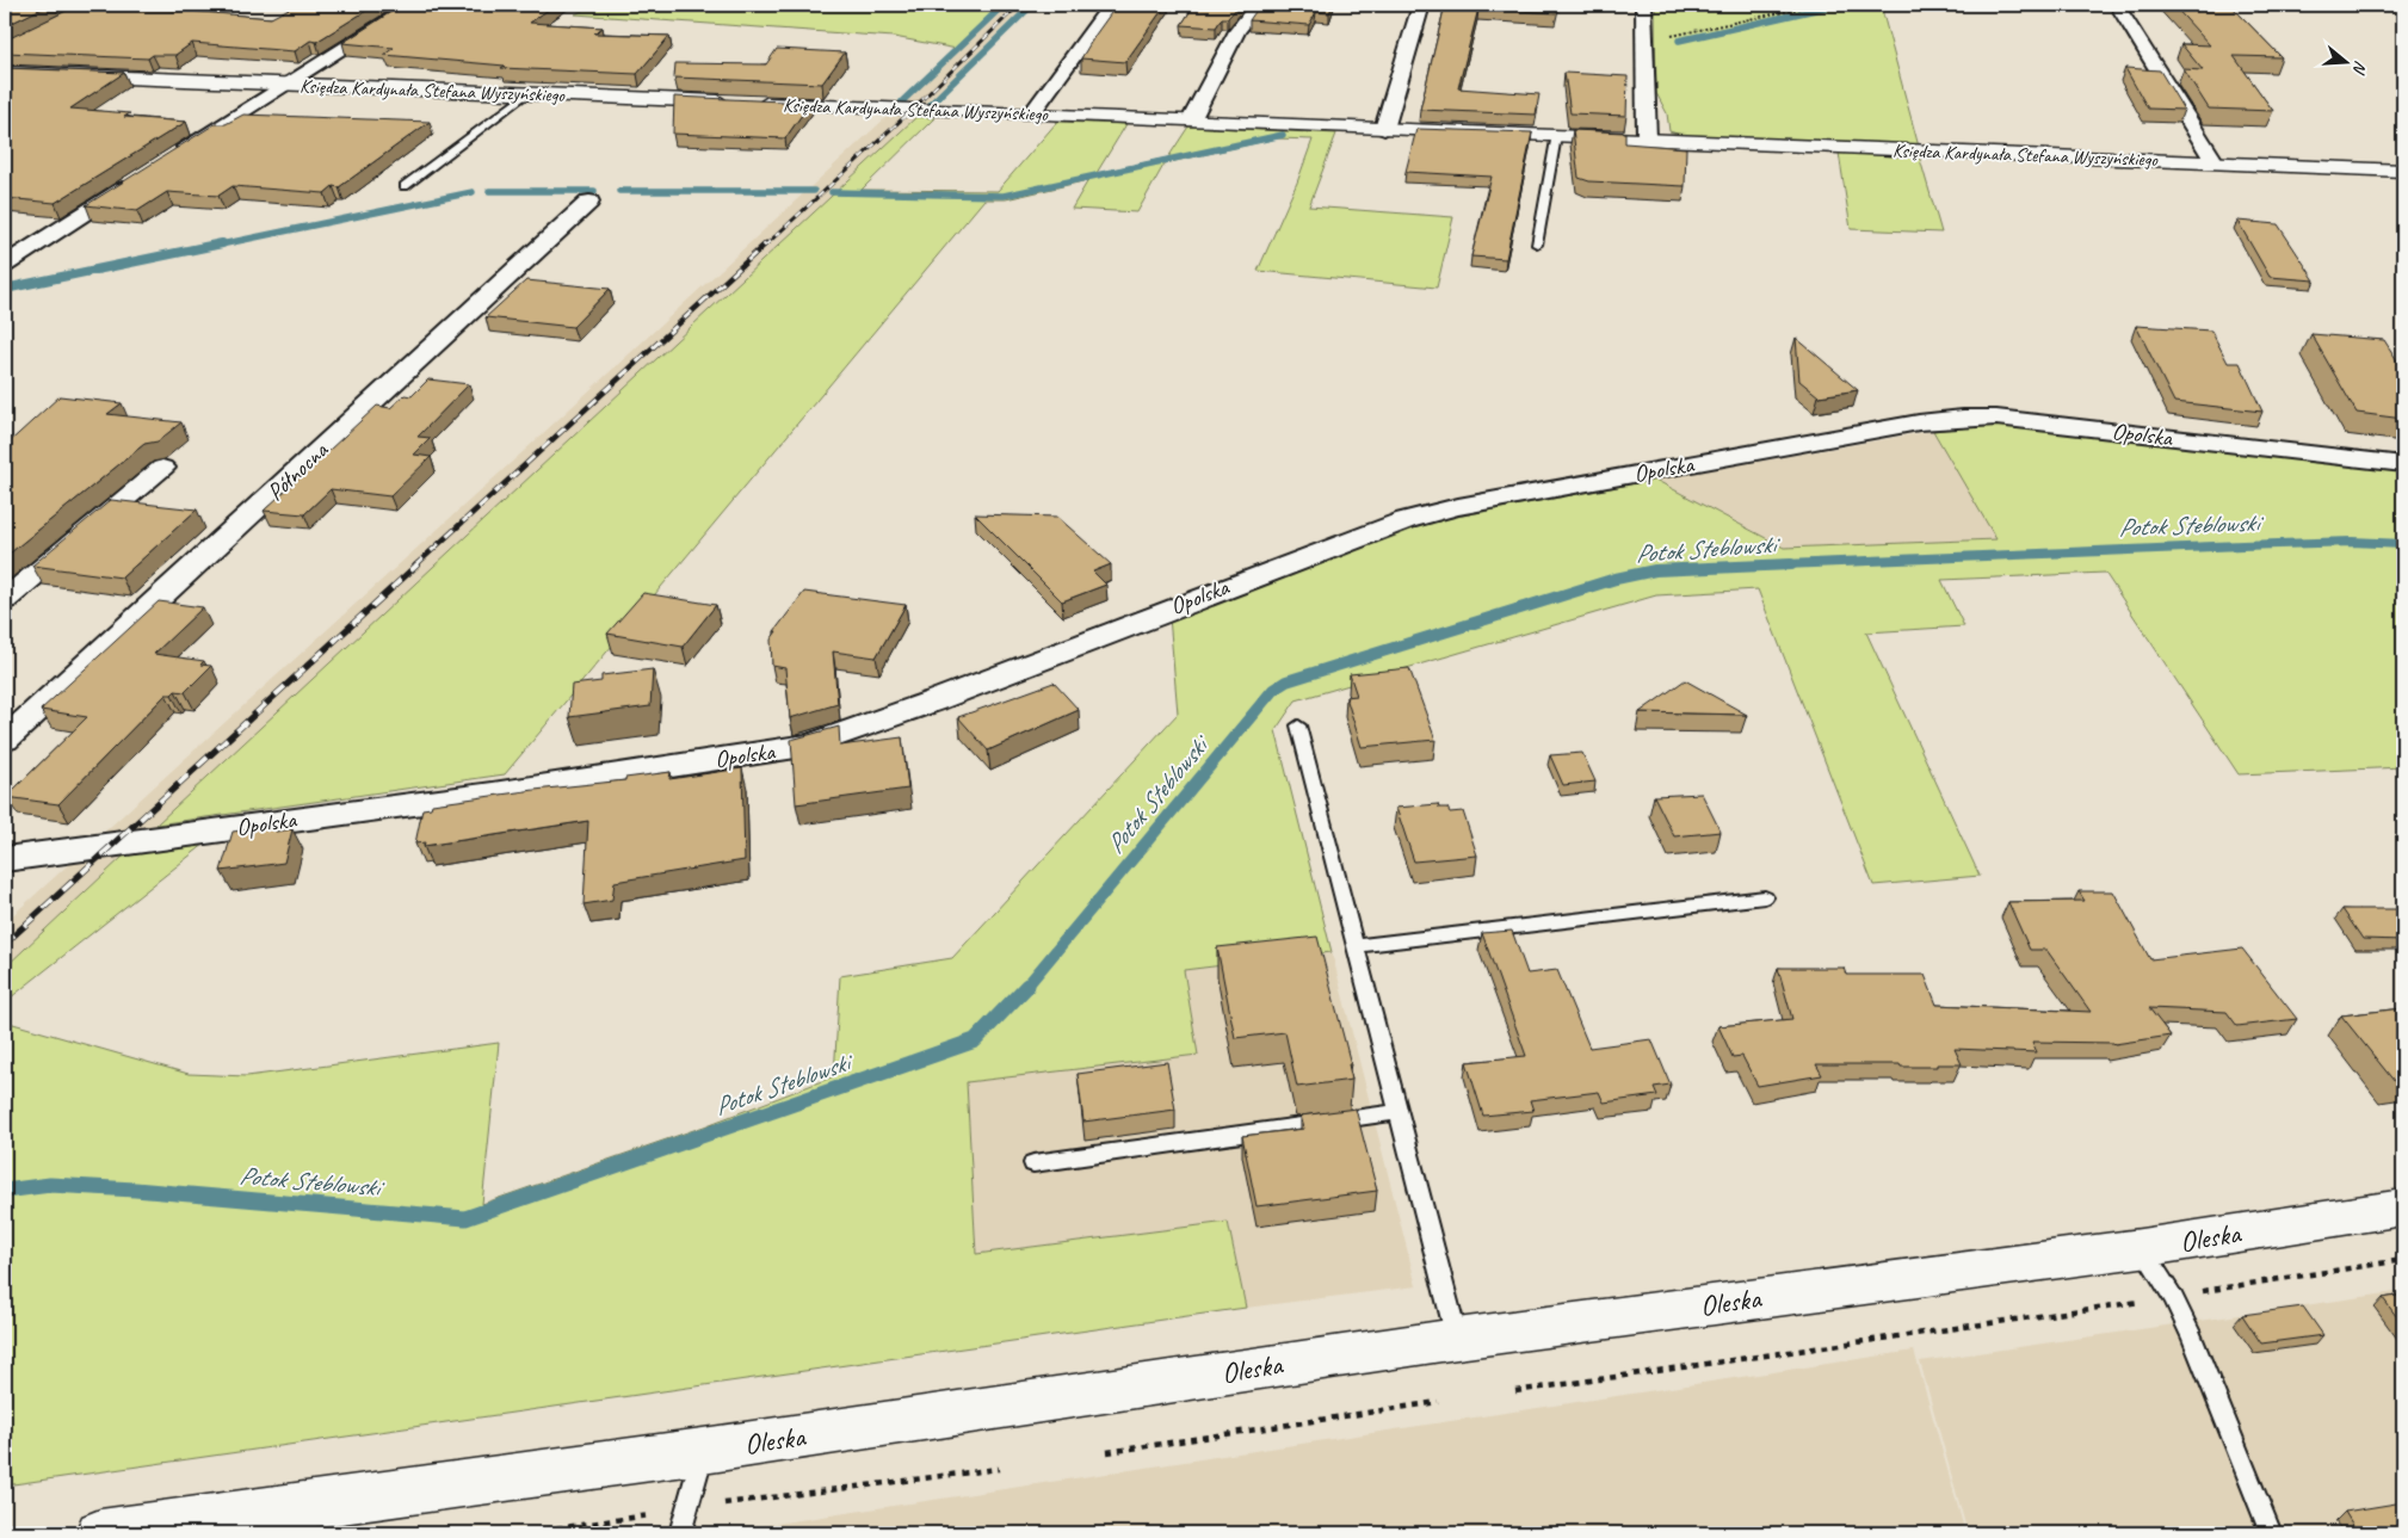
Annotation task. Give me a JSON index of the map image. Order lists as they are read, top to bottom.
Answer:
{
  "streets": {
    "street": [
      "Księdza Kardynała Stefana Wyszyńskiego",
      "Opolska",
      "Północna",
      "Oleska"
    ]
  },
  "water": ["Potok Steblowski"],
  "north": "right"
}
